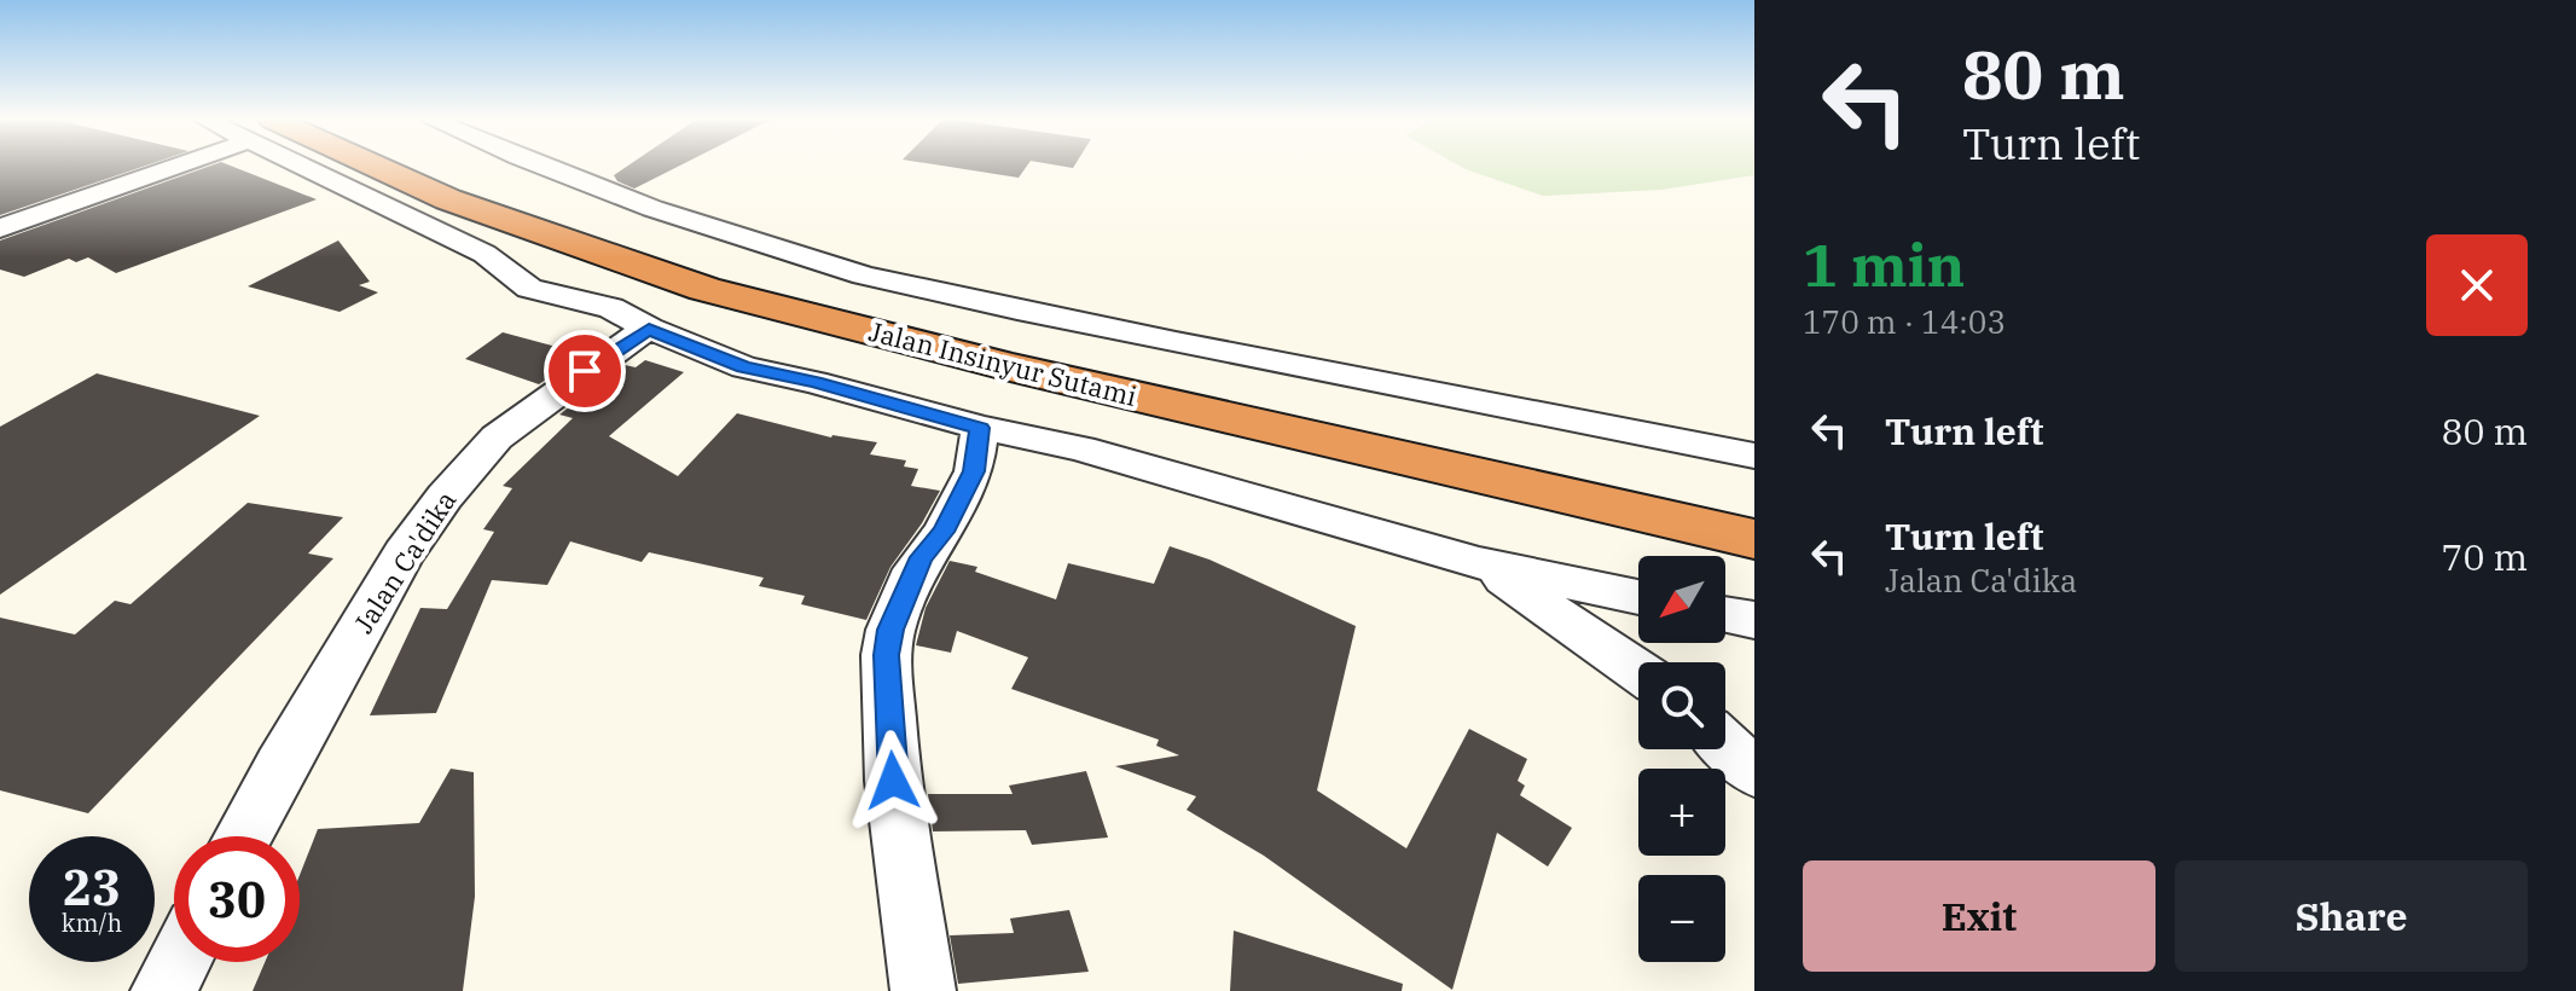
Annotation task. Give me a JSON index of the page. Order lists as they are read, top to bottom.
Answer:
{
  "streets": {
    "highway": ["Jalan Insinyur Sutami"],
    "street": ["Jalan Ca'dika"]
  },
  "north": "bottom left",
  "page": {
    "turn": ["80 m", "Turn left"],
    "heading": ["1 min", "170 m · 14:03"],
    "list": [
      {
        "name": "Turn left",
        "value": "80 m"
      },
      {
        "name": "Turn left",
        "note": "Jalan Ca'dika",
        "value": "70 m"
      }
    ],
    "map_buttons": ["+", "−"],
    "speed": "23 km/h",
    "limit": "30",
    "buttons": ["Exit", "Share"]
  }
}
